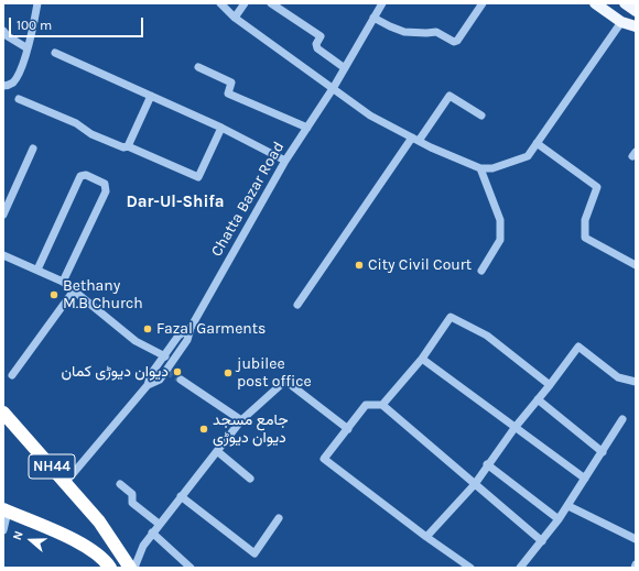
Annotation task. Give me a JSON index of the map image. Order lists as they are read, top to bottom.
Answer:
{
  "streets": {
    "highway": ["NH44"],
    "street": ["Chatta Bazar Road"]
  },
  "crossings": [
    ["Chatta Bazar Road", "NH44"]
  ],
  "districts": ["Dar-Ul-Shifa"],
  "places": [
    "City Civil Court",
    "Bethany M.B Church",
    "Fazal Garments",
    "دیوان دیوڑی کمان",
    "jubilee post office",
    "جامع مسجد دیوان دیوڑی"
  ],
  "scale_bar": "100 m",
  "north": "left"
}
